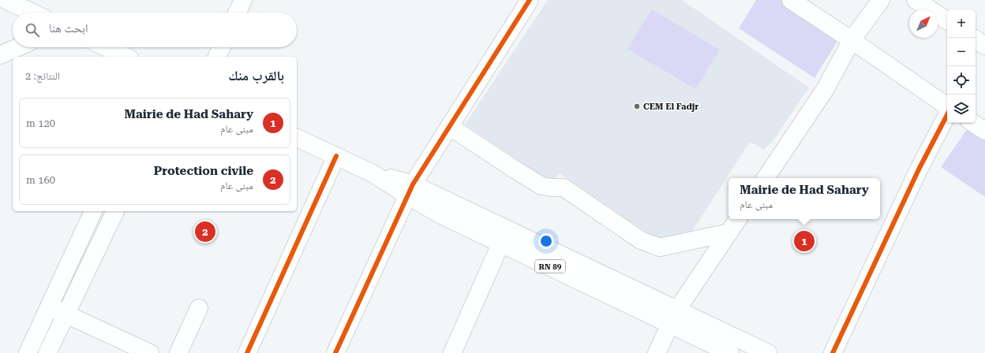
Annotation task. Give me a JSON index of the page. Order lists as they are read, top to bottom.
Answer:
{
  "streets": {
    "street": ["RN 89"]
  },
  "places": ["CEM El Fadjr"],
  "north": "top right",
  "page": {
    "map_buttons": ["+", "−"],
    "search": "ابحث هنا",
    "heading": ["بالقرب منك", "النتائج: 2"],
    "list": [
      {
        "mark": "1",
        "name": "Mairie de Had Sahary",
        "note": "مبنى عام",
        "value": "120 m"
      },
      {
        "mark": "2",
        "name": "Protection civile",
        "note": "مبنى عام",
        "value": "160 m"
      }
    ],
    "popup": ["Mairie de Had Sahary", "مبنى عام"],
    "pins": ["2", "1"]
  }
}
